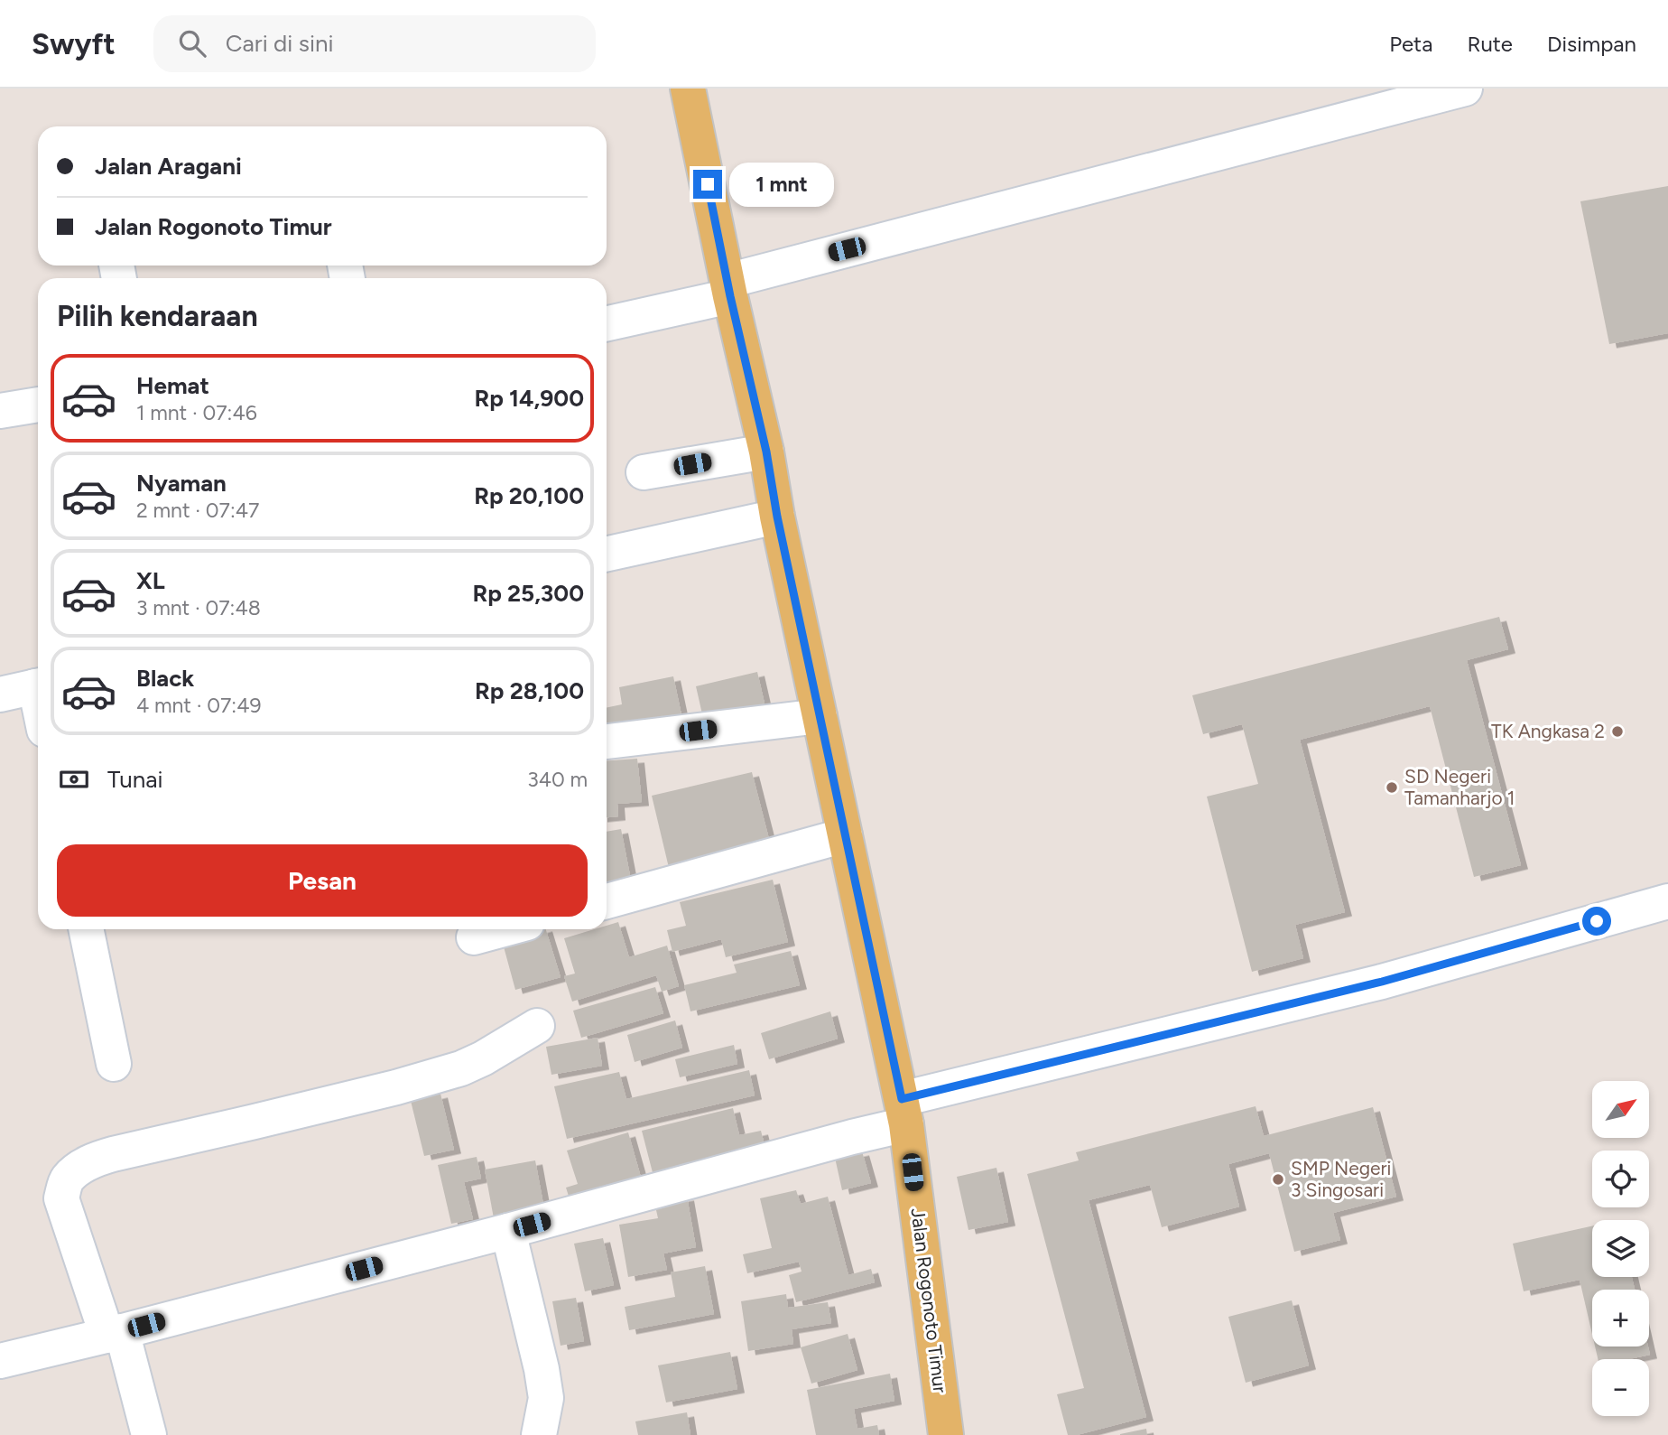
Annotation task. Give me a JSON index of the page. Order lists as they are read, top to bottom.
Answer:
{
  "streets": {
    "main road": ["Jalan Rogonoto Timur"]
  },
  "places": ["TK Angkasa 2", "SD Negeri Tamanharjo 1", "SMP Negeri 3 Singosari"],
  "north": "top right",
  "page": {
    "header": "Swyft",
    "search": "Cari di sini",
    "nav": ["Peta", "Rute", "Disimpan"],
    "banner": ["Jalan Aragani", "Jalan Rogonoto Timur"],
    "bubble": "1 mnt",
    "heading": "Pilih kendaraan",
    "list": [
      {
        "name": "Hemat",
        "note": "1 mnt · 07:46",
        "value": "Rp 14,900"
      },
      {
        "name": "Nyaman",
        "note": "2 mnt · 07:47",
        "value": "Rp 20,100"
      },
      {
        "name": "XL",
        "note": "3 mnt · 07:48",
        "value": "Rp 25,300"
      },
      {
        "name": "Black",
        "note": "4 mnt · 07:49",
        "value": "Rp 28,100"
      }
    ],
    "pay": ["Tunai", "340 m"],
    "buttons": "Pesan",
    "map_buttons": ["+", "−"]
  }
}
